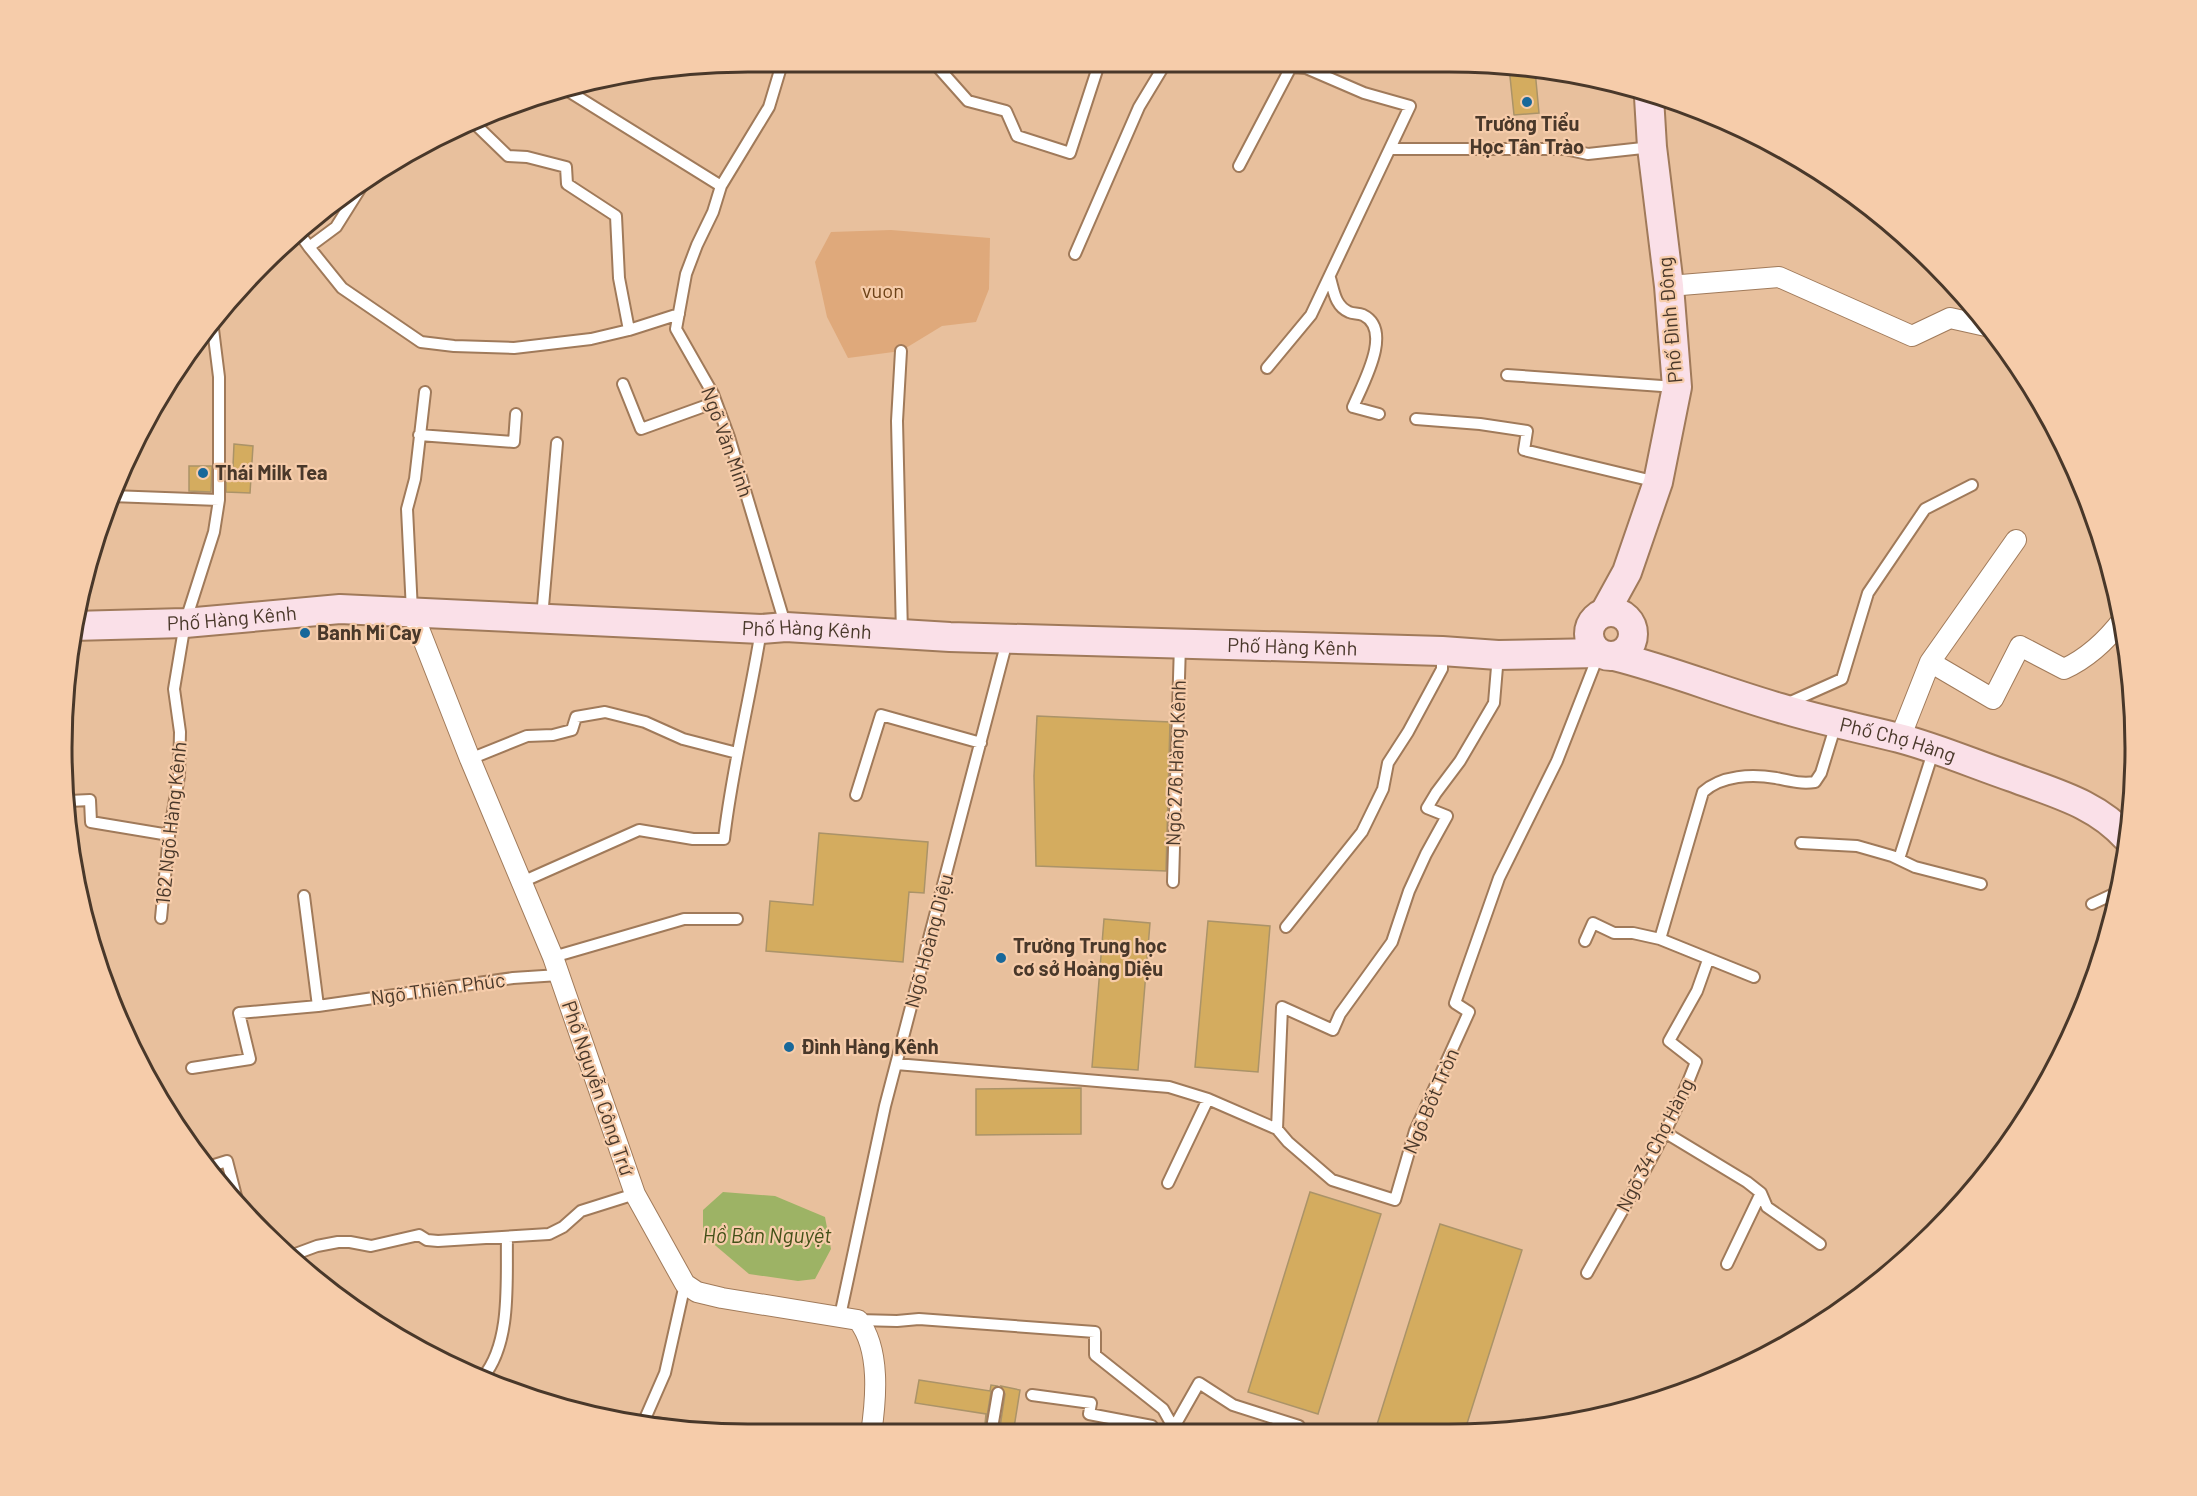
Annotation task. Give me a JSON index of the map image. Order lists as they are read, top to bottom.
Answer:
{
  "streets": {
    "street": [
      "Phố Đình Đông",
      "Phố Hàng Kênh",
      "Phố Chợ Hàng",
      "Phố Nguyễn Công Trứ"
    ],
    "lane": [
      "Ngõ Văn Minh",
      "Ngõ 276 Hàng Kênh",
      "162 Ngõ Hàng Kênh",
      "Ngõ Hoàng Diệu",
      "Ngõ Thiên Phúc",
      "Ngõ Bốt Tròn",
      "Ngõ 34 Chợ Hàng"
    ]
  },
  "crossings": [
    ["Phố Đình Đông", "Phố Hàng Kênh"],
    ["Phố Đình Đông", "Phố Chợ Hàng"],
    ["Phố Đình Đông", "Ngõ Bốt Tròn"],
    ["Ngõ Văn Minh", "Phố Hàng Kênh"],
    ["Phố Hàng Kênh", "Phố Chợ Hàng"],
    ["Phố Hàng Kênh", "Ngõ 276 Hàng Kênh"],
    ["Phố Hàng Kênh", "162 Ngõ Hàng Kênh"],
    ["Phố Hàng Kênh", "Ngõ Hoàng Diệu"],
    ["Phố Hàng Kênh", "Phố Nguyễn Công Trứ"],
    ["Phố Hàng Kênh", "Ngõ Bốt Tròn"],
    ["Phố Chợ Hàng", "Ngõ Bốt Tròn"],
    ["Ngõ Hoàng Diệu", "Ngõ Bốt Tròn"],
    ["Ngõ Thiên Phúc", "Phố Nguyễn Công Trứ"]
  ],
  "water": ["Hồ Bán Nguyệt"],
  "parks": ["vuon"],
  "places": [
    "Trường Tiểu Học Tân Trào",
    "Thái Milk Tea",
    "Banh Mi Cay",
    "Trường Trung học cơ sở Hoàng Diệu",
    "Đình Hàng Kênh"
  ]
}
